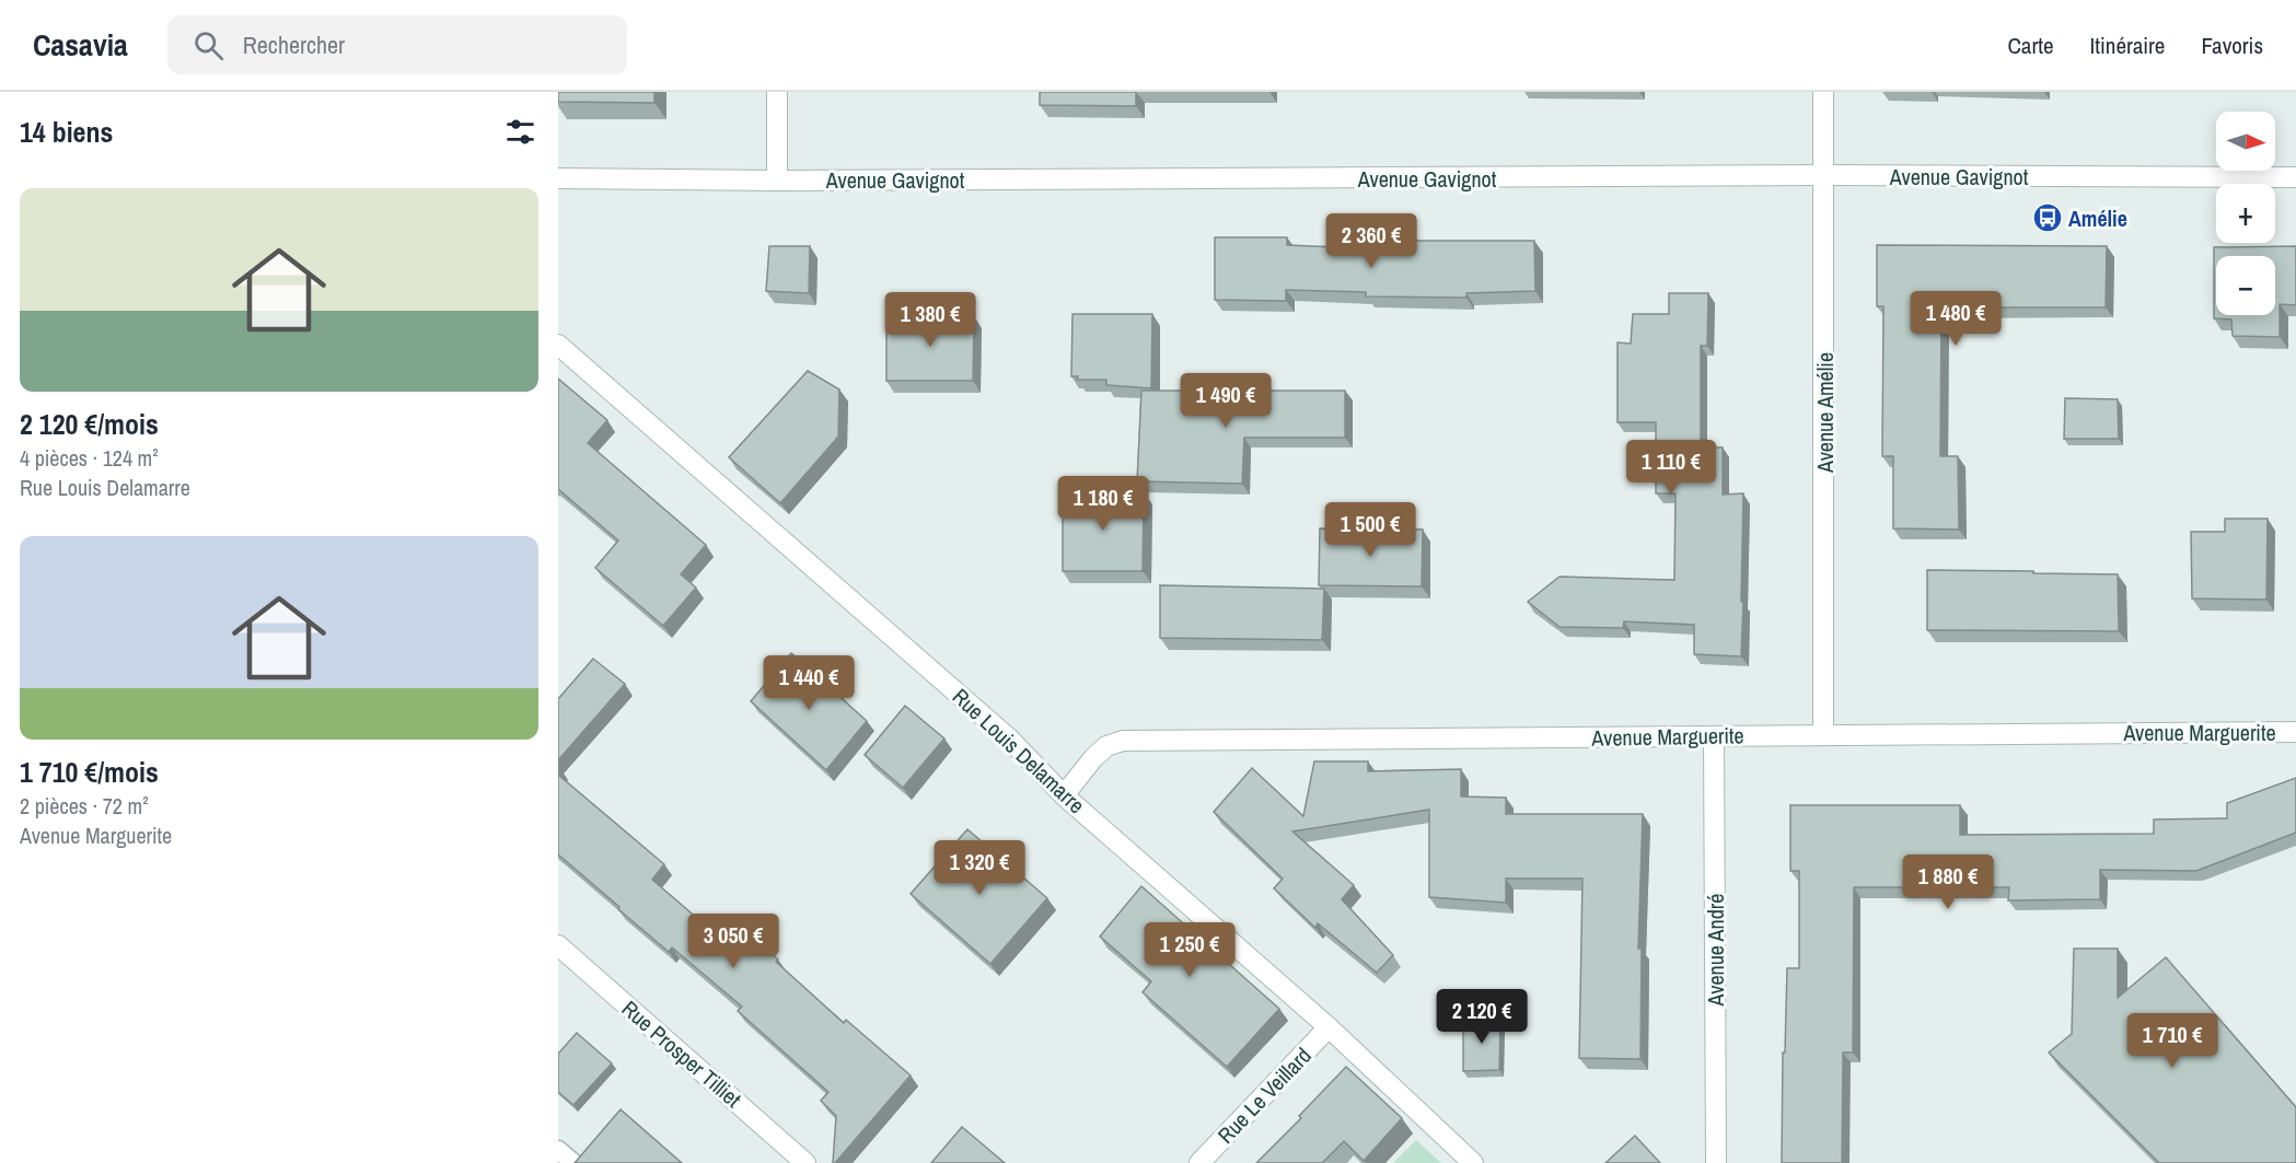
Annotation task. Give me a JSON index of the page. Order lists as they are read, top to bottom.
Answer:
{
  "streets": {
    "street": [
      "Avenue Gavignot",
      "Avenue Amélie",
      "Avenue Marguerite",
      "Rue Louis Delamarre",
      "Avenue André",
      "Rue Prosper Tilliet",
      "Rue Le Veillard"
    ]
  },
  "crossings": [
    ["Avenue Gavignot", "Avenue Amélie"],
    ["Avenue Amélie", "Avenue Marguerite"],
    ["Avenue Marguerite", "Rue Louis Delamarre"],
    ["Avenue Marguerite", "Avenue André"],
    ["Rue Louis Delamarre", "Rue Le Veillard"]
  ],
  "places": {
    "bus stop": ["Amélie"]
  },
  "north": "right",
  "page": {
    "header": "Casavia",
    "search": "Rechercher",
    "nav": ["Carte", "Itinéraire", "Favoris"],
    "heading": "14 biens",
    "map_buttons": ["+", "−"],
    "list": [
      {
        "name": "2 120 €/mois",
        "note": "4 pièces · 124 m² · Rue Louis Delamarre"
      },
      {
        "name": "1 710 €/mois",
        "note": "2 pièces · 72 m² · Avenue Marguerite"
      }
    ],
    "price": [
      "2 360 €",
      "1 480 €",
      "1 380 €",
      "1 490 €",
      "1 110 €",
      "1 180 €",
      "1 500 €",
      "1 440 €",
      "1 320 €",
      "1 880 €",
      "3 050 €",
      "1 250 €",
      "2 120 €",
      "1 710 €"
    ]
  }
}
